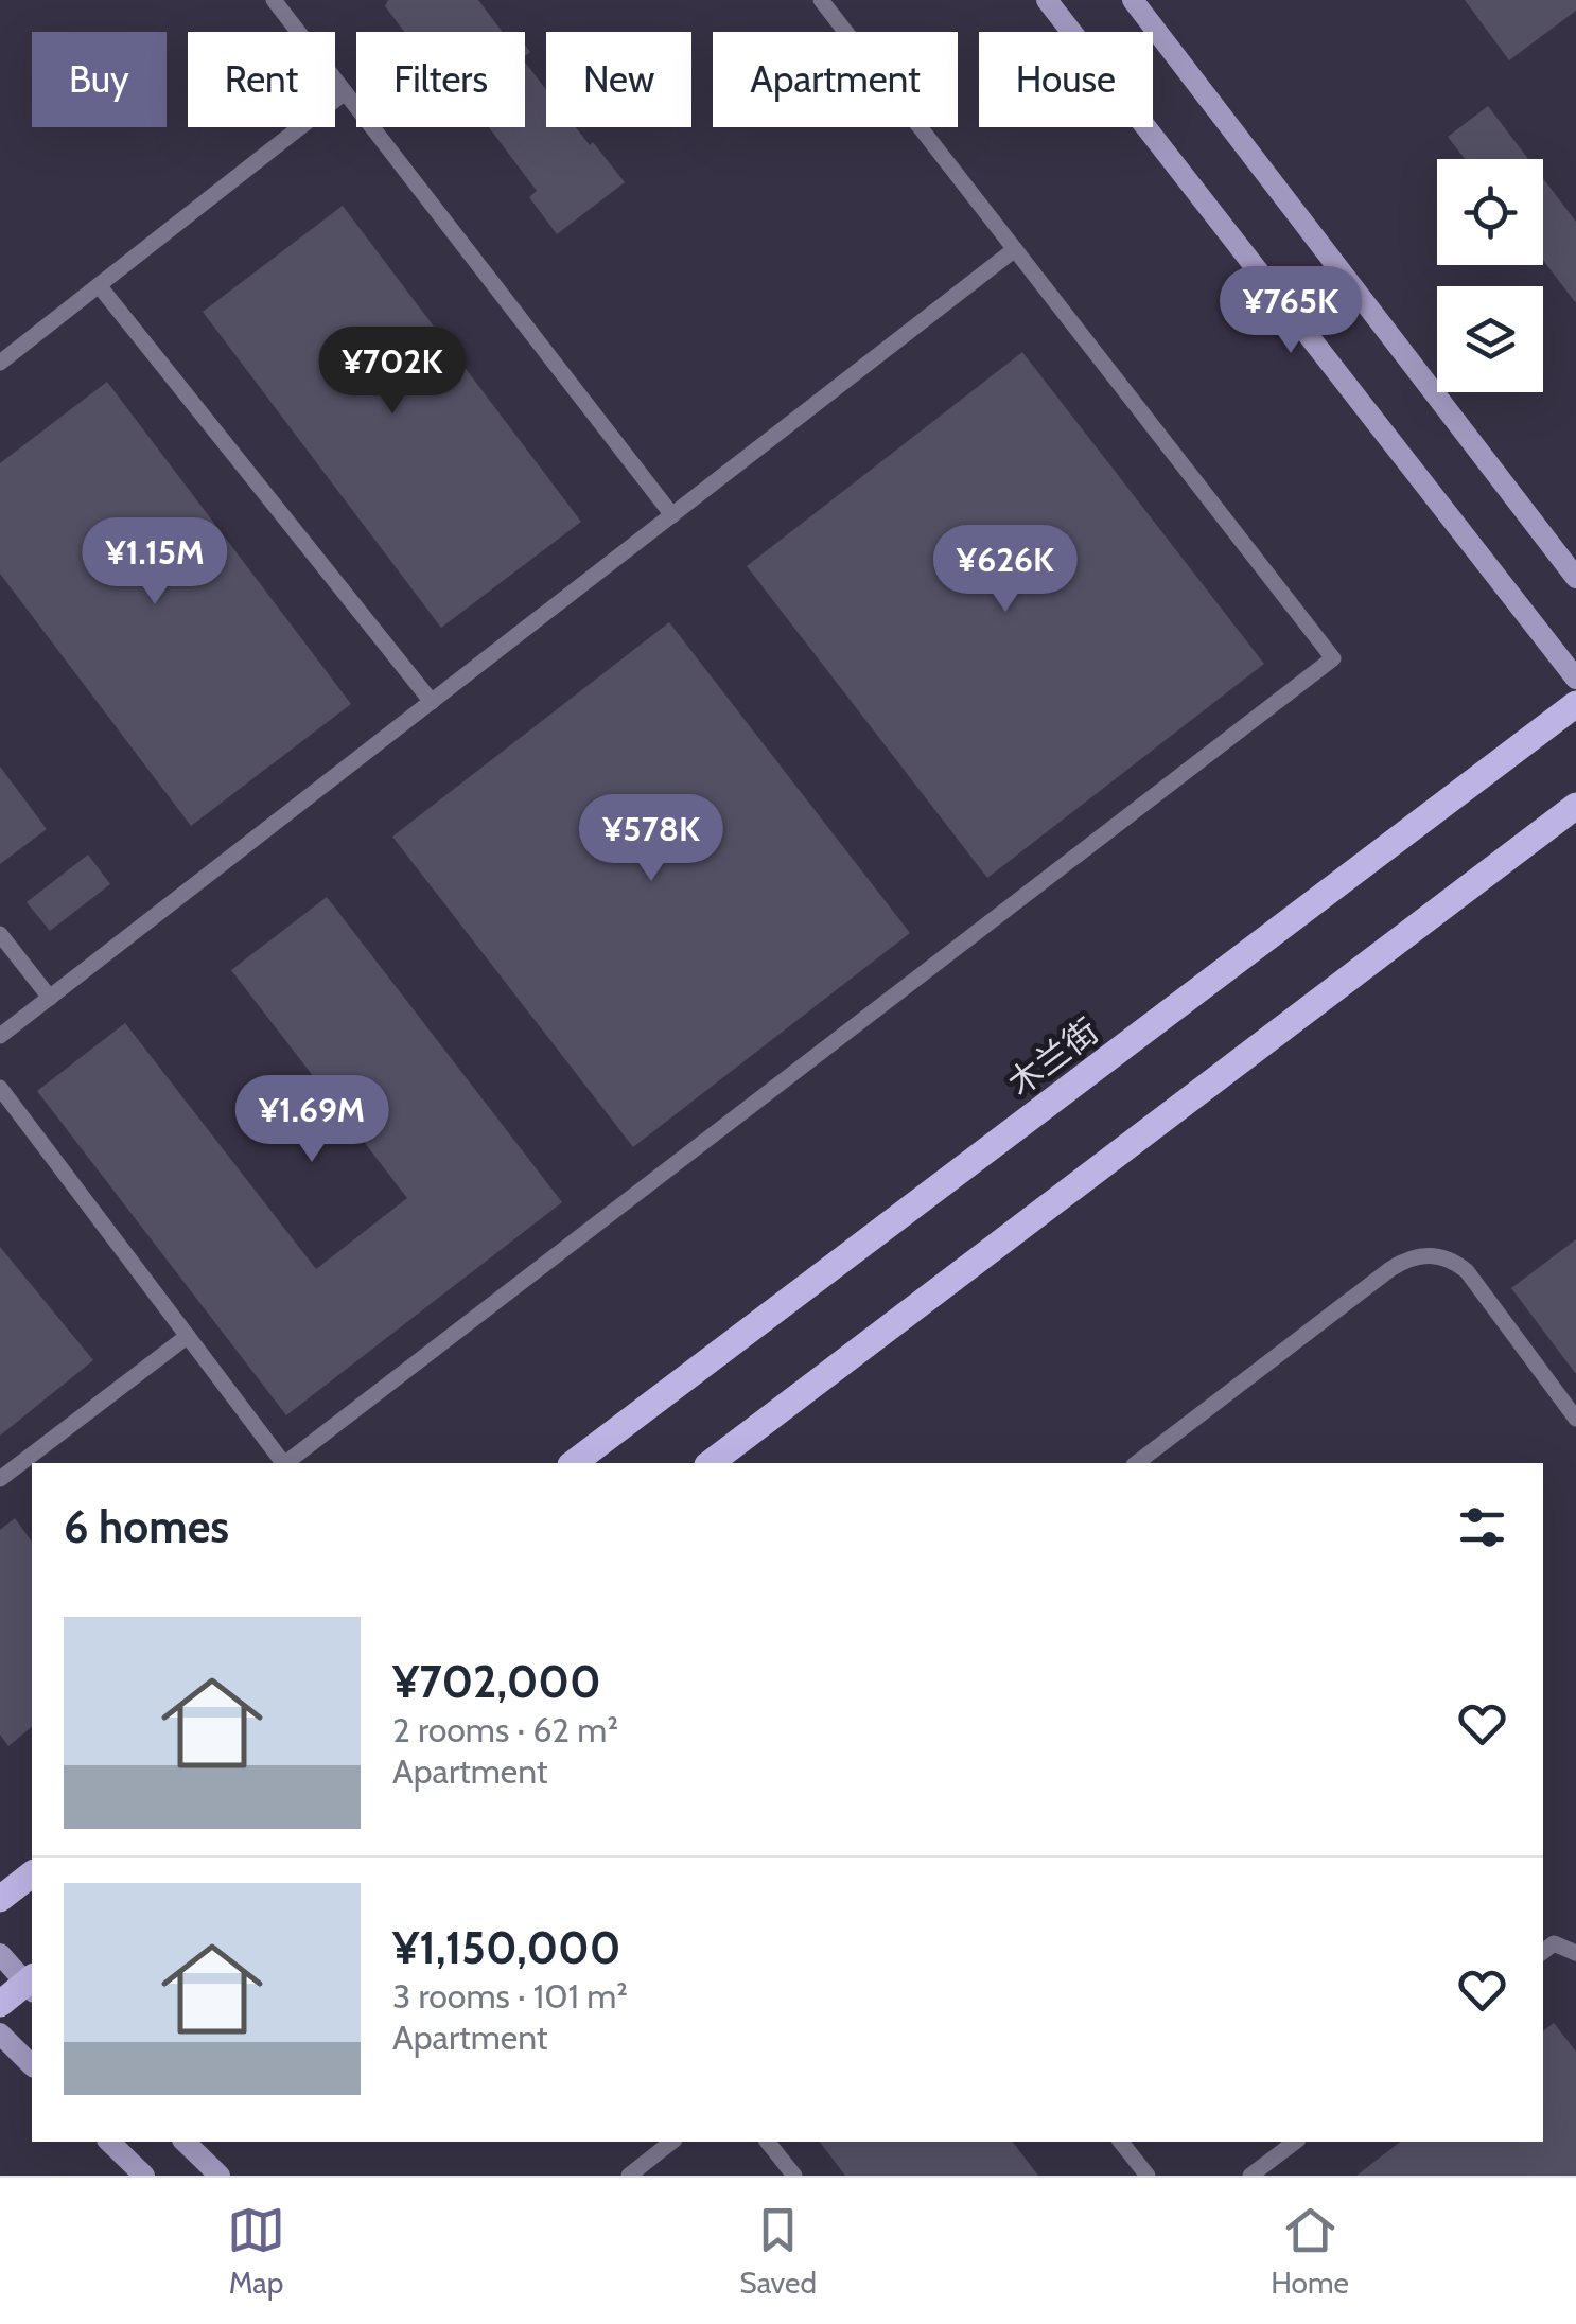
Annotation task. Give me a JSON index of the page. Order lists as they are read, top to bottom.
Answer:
{
  "streets": {
    "main road": ["木兰街"]
  },
  "page": {
    "chip": [
      "Buy",
      "Rent",
      "Filters",
      "New",
      "Apartment",
      "House"
    ],
    "price": [
      "¥765K",
      "¥702K",
      "¥1.15M",
      "¥626K",
      "¥578K",
      "¥1.69M"
    ],
    "heading": "6 homes",
    "list": [
      {
        "name": "¥702,000",
        "note": "2 rooms · 62 m² · Apartment"
      },
      {
        "name": "¥1,150,000",
        "note": "3 rooms · 101 m² · Apartment"
      }
    ],
    "tabs": ["Map", "Saved", "Home"]
  }
}
